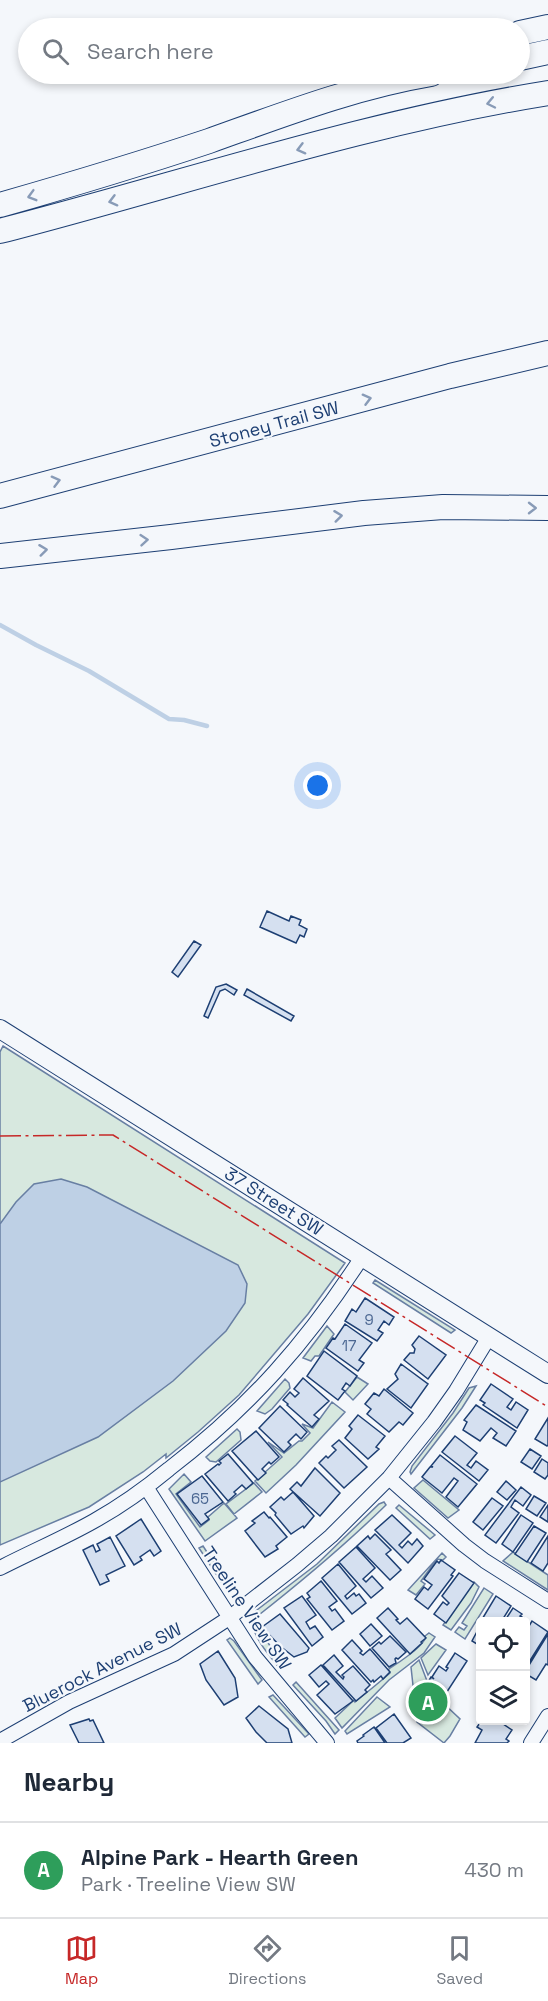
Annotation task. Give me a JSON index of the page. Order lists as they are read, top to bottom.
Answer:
{
  "streets": {
    "highway": ["Stoney Trail SW"],
    "street": ["37 Street SW", "Treeline View SW", "Bluerock Avenue SW"]
  },
  "crossings": [
    ["37 Street SW", "Bluerock Avenue SW"],
    ["Treeline View SW", "Bluerock Avenue SW"]
  ],
  "house_numbers": ["9", "17", "65"],
  "page": {
    "search": "Search here",
    "pins": "A",
    "heading": "Nearby",
    "list": [
      {
        "mark": "A",
        "name": "Alpine Park - Hearth Green",
        "note": "Park · Treeline View SW",
        "value": "430 m"
      }
    ],
    "nav": ["Map", "Directions", "Saved"]
  }
}
